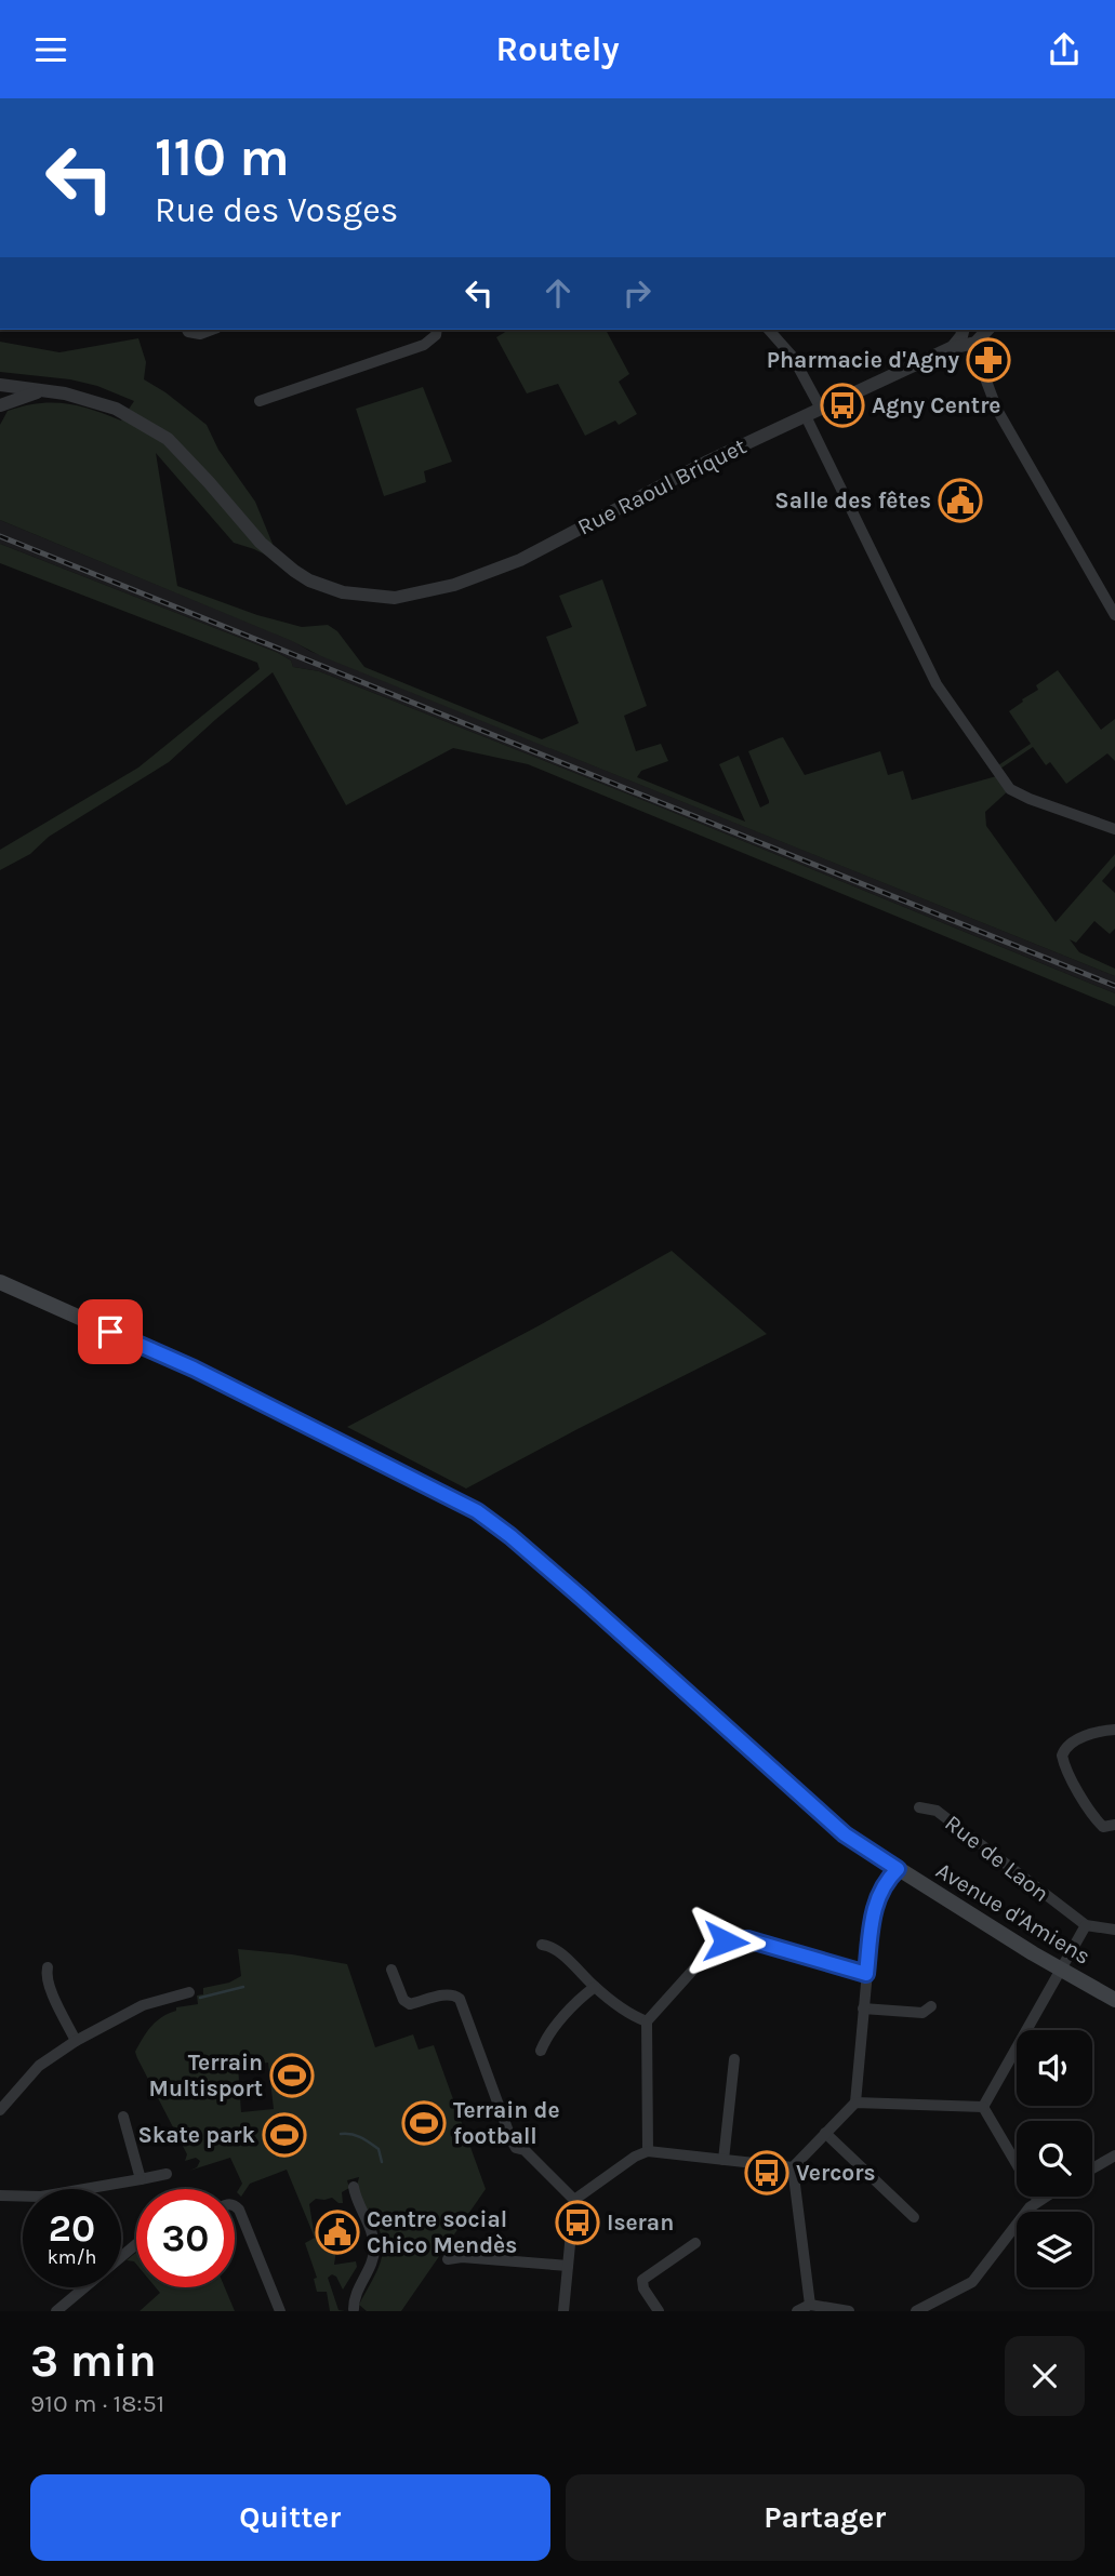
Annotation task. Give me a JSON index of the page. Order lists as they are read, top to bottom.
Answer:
{
  "streets": {
    "main road": ["Avenue d'Amiens"],
    "street": ["Rue Raoul Briquet", "Rue de Laon"]
  },
  "places": {
    "pharmacy": ["Pharmacie d'Agny"],
    "bus stop": ["Agny Centre", "Vercors", "Iseran"],
    "public building": ["Salle des fêtes", "Centre social Chico Mendès"],
    "sports": ["Terrain Multisport", "Terrain de football", "Skate park"]
  },
  "page": {
    "header": "Routely",
    "turn": ["110 m", "Rue des Vosges"],
    "speed": "20 km/h",
    "limit": "30",
    "heading": ["3 min", "910 m · 18:51"],
    "buttons": ["Quitter", "Partager"]
  }
}
